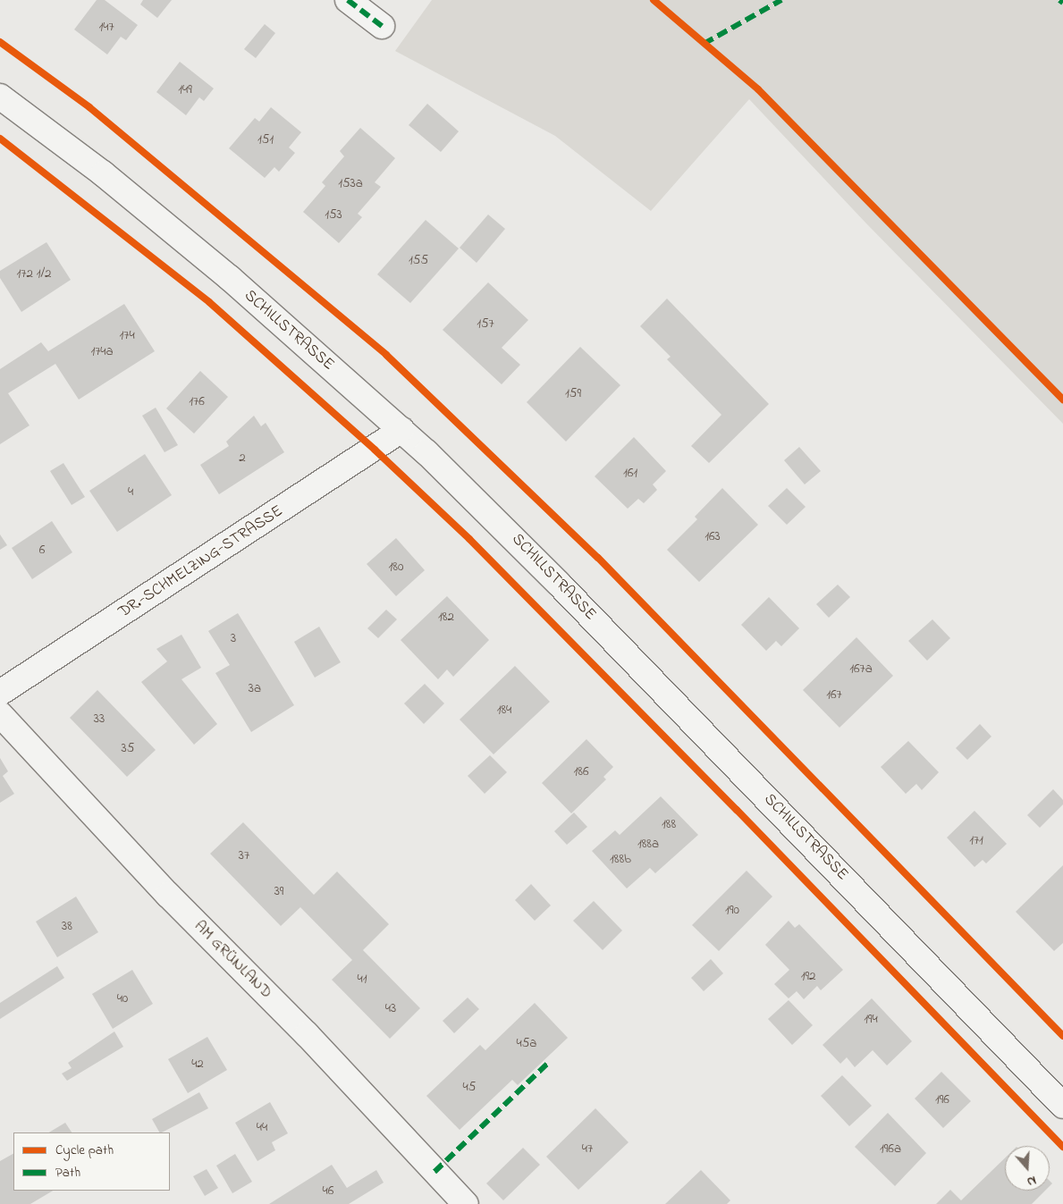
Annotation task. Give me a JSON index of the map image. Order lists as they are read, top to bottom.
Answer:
{
  "streets": {
    "street": ["SCHILLSTRASSE", "DR.-SCHMELZING-STRASSE", "AM GRÜNLAND"]
  },
  "crossings": [
    ["SCHILLSTRASSE", "DR.-SCHMELZING-STRASSE"]
  ],
  "house_numbers": [
    "147",
    "149",
    "151",
    "153a",
    "153",
    "155",
    "172 1/2",
    "157",
    "174",
    "174a",
    "159",
    "176",
    "2",
    "161",
    "4",
    "163",
    "6",
    "180",
    "182",
    "3",
    "167a",
    "3a",
    "167",
    "184",
    "33",
    "35",
    "186",
    "188",
    "171",
    "188a",
    "37",
    "188b",
    "39",
    "190",
    "38",
    "192",
    "41",
    "40",
    "43",
    "194",
    "45a",
    "42",
    "45",
    "196",
    "44",
    "47",
    "196a",
    "46"
  ],
  "legend": ["Cycle path", "Path"],
  "north": "bottom"
}
